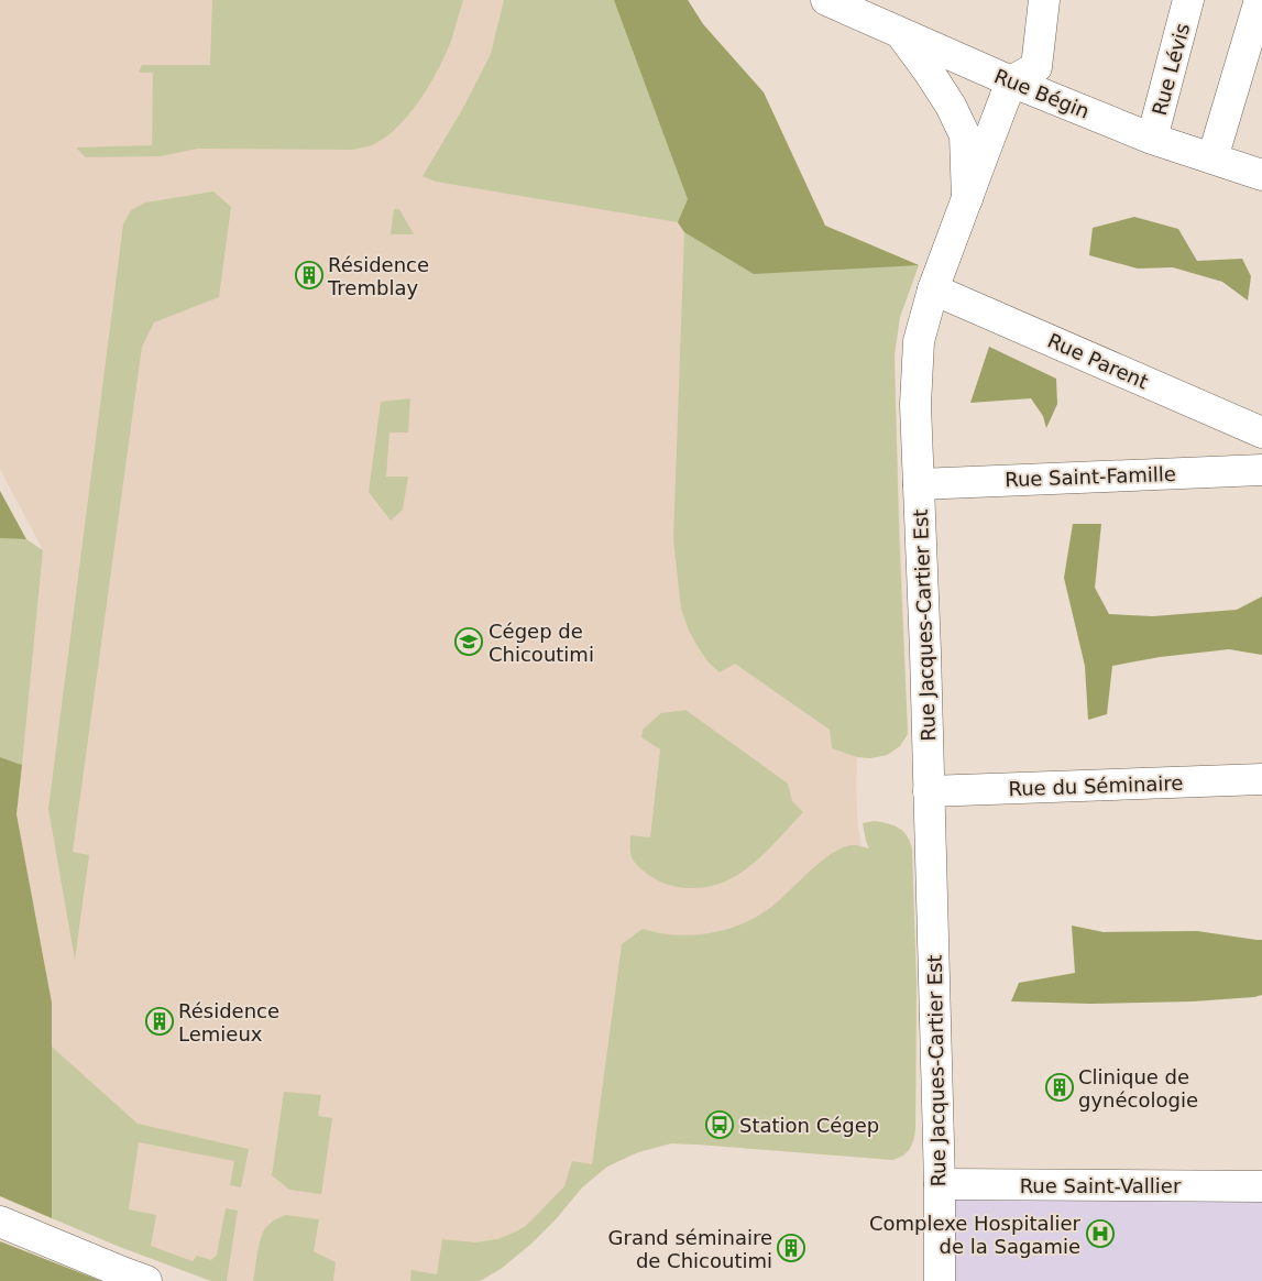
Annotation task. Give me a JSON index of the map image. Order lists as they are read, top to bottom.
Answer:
{
  "streets": {
    "street": [
      "Rue Lévis",
      "Rue Bégin",
      "Rue Parent",
      "Rue Saint-Famille",
      "Rue Jacques-Cartier Est",
      "Rue du Séminaire",
      "Rue Saint-Vallier"
    ]
  },
  "crossings": [
    ["Rue Lévis", "Rue Bégin"],
    ["Rue Bégin", "Rue Jacques-Cartier Est"],
    ["Rue Parent", "Rue Jacques-Cartier Est"],
    ["Rue Saint-Famille", "Rue Jacques-Cartier Est"],
    ["Rue Jacques-Cartier Est", "Rue du Séminaire"],
    ["Rue Jacques-Cartier Est", "Rue Saint-Vallier"]
  ],
  "places": {
    "building": [
      "Résidence Tremblay",
      "Résidence Lemieux",
      "Clinique de gynécologie",
      "Grand séminaire de Chicoutimi"
    ],
    "school or university": ["Cégep de Chicoutimi"],
    "bus stop": ["Station Cégep"],
    "hospital": ["Complexe Hospitalier de la Sagamie"]
  }
}
